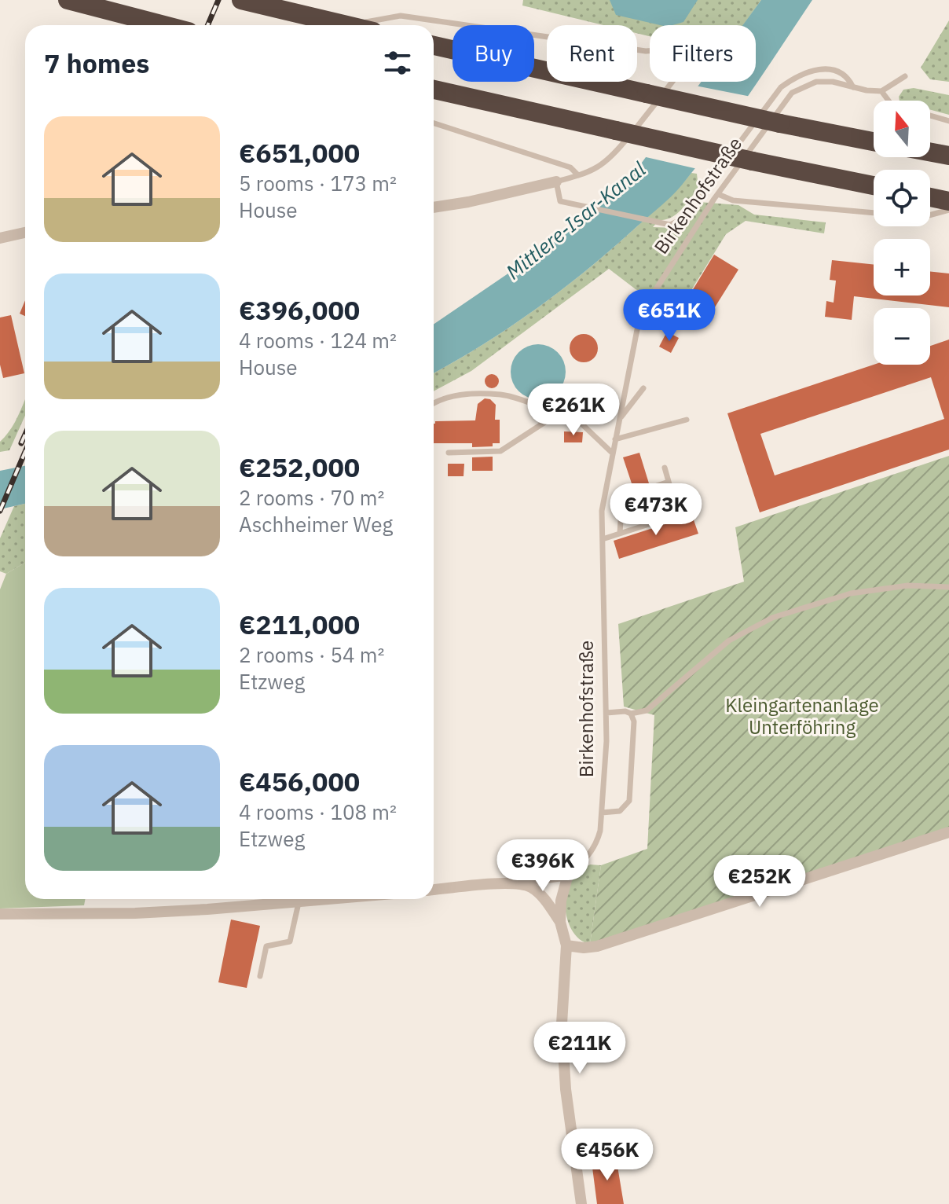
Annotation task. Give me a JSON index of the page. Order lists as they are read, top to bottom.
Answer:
{
  "streets": {
    "lane": ["Birkenhofstraße"]
  },
  "water": ["Mittlere-Isar-Kanal"],
  "parks": ["Kleingartenanlage Unterföhring"],
  "north": "top",
  "page": {
    "chip": ["Buy", "Rent", "Filters"],
    "heading": "7 homes",
    "map_buttons": ["+", "−"],
    "list": [
      {
        "name": "€651,000",
        "note": "5 rooms · 173 m² · House"
      },
      {
        "name": "€396,000",
        "note": "4 rooms · 124 m² · House"
      },
      {
        "name": "€252,000",
        "note": "2 rooms · 70 m² · Aschheimer Weg"
      },
      {
        "name": "€211,000",
        "note": "2 rooms · 54 m² · Etzweg"
      },
      {
        "name": "€456,000",
        "note": "4 rooms · 108 m² · Etzweg"
      }
    ],
    "price": [
      "€651K",
      "€261K",
      "€473K",
      "€396K",
      "€252K",
      "€211K",
      "€456K"
    ]
  }
}
